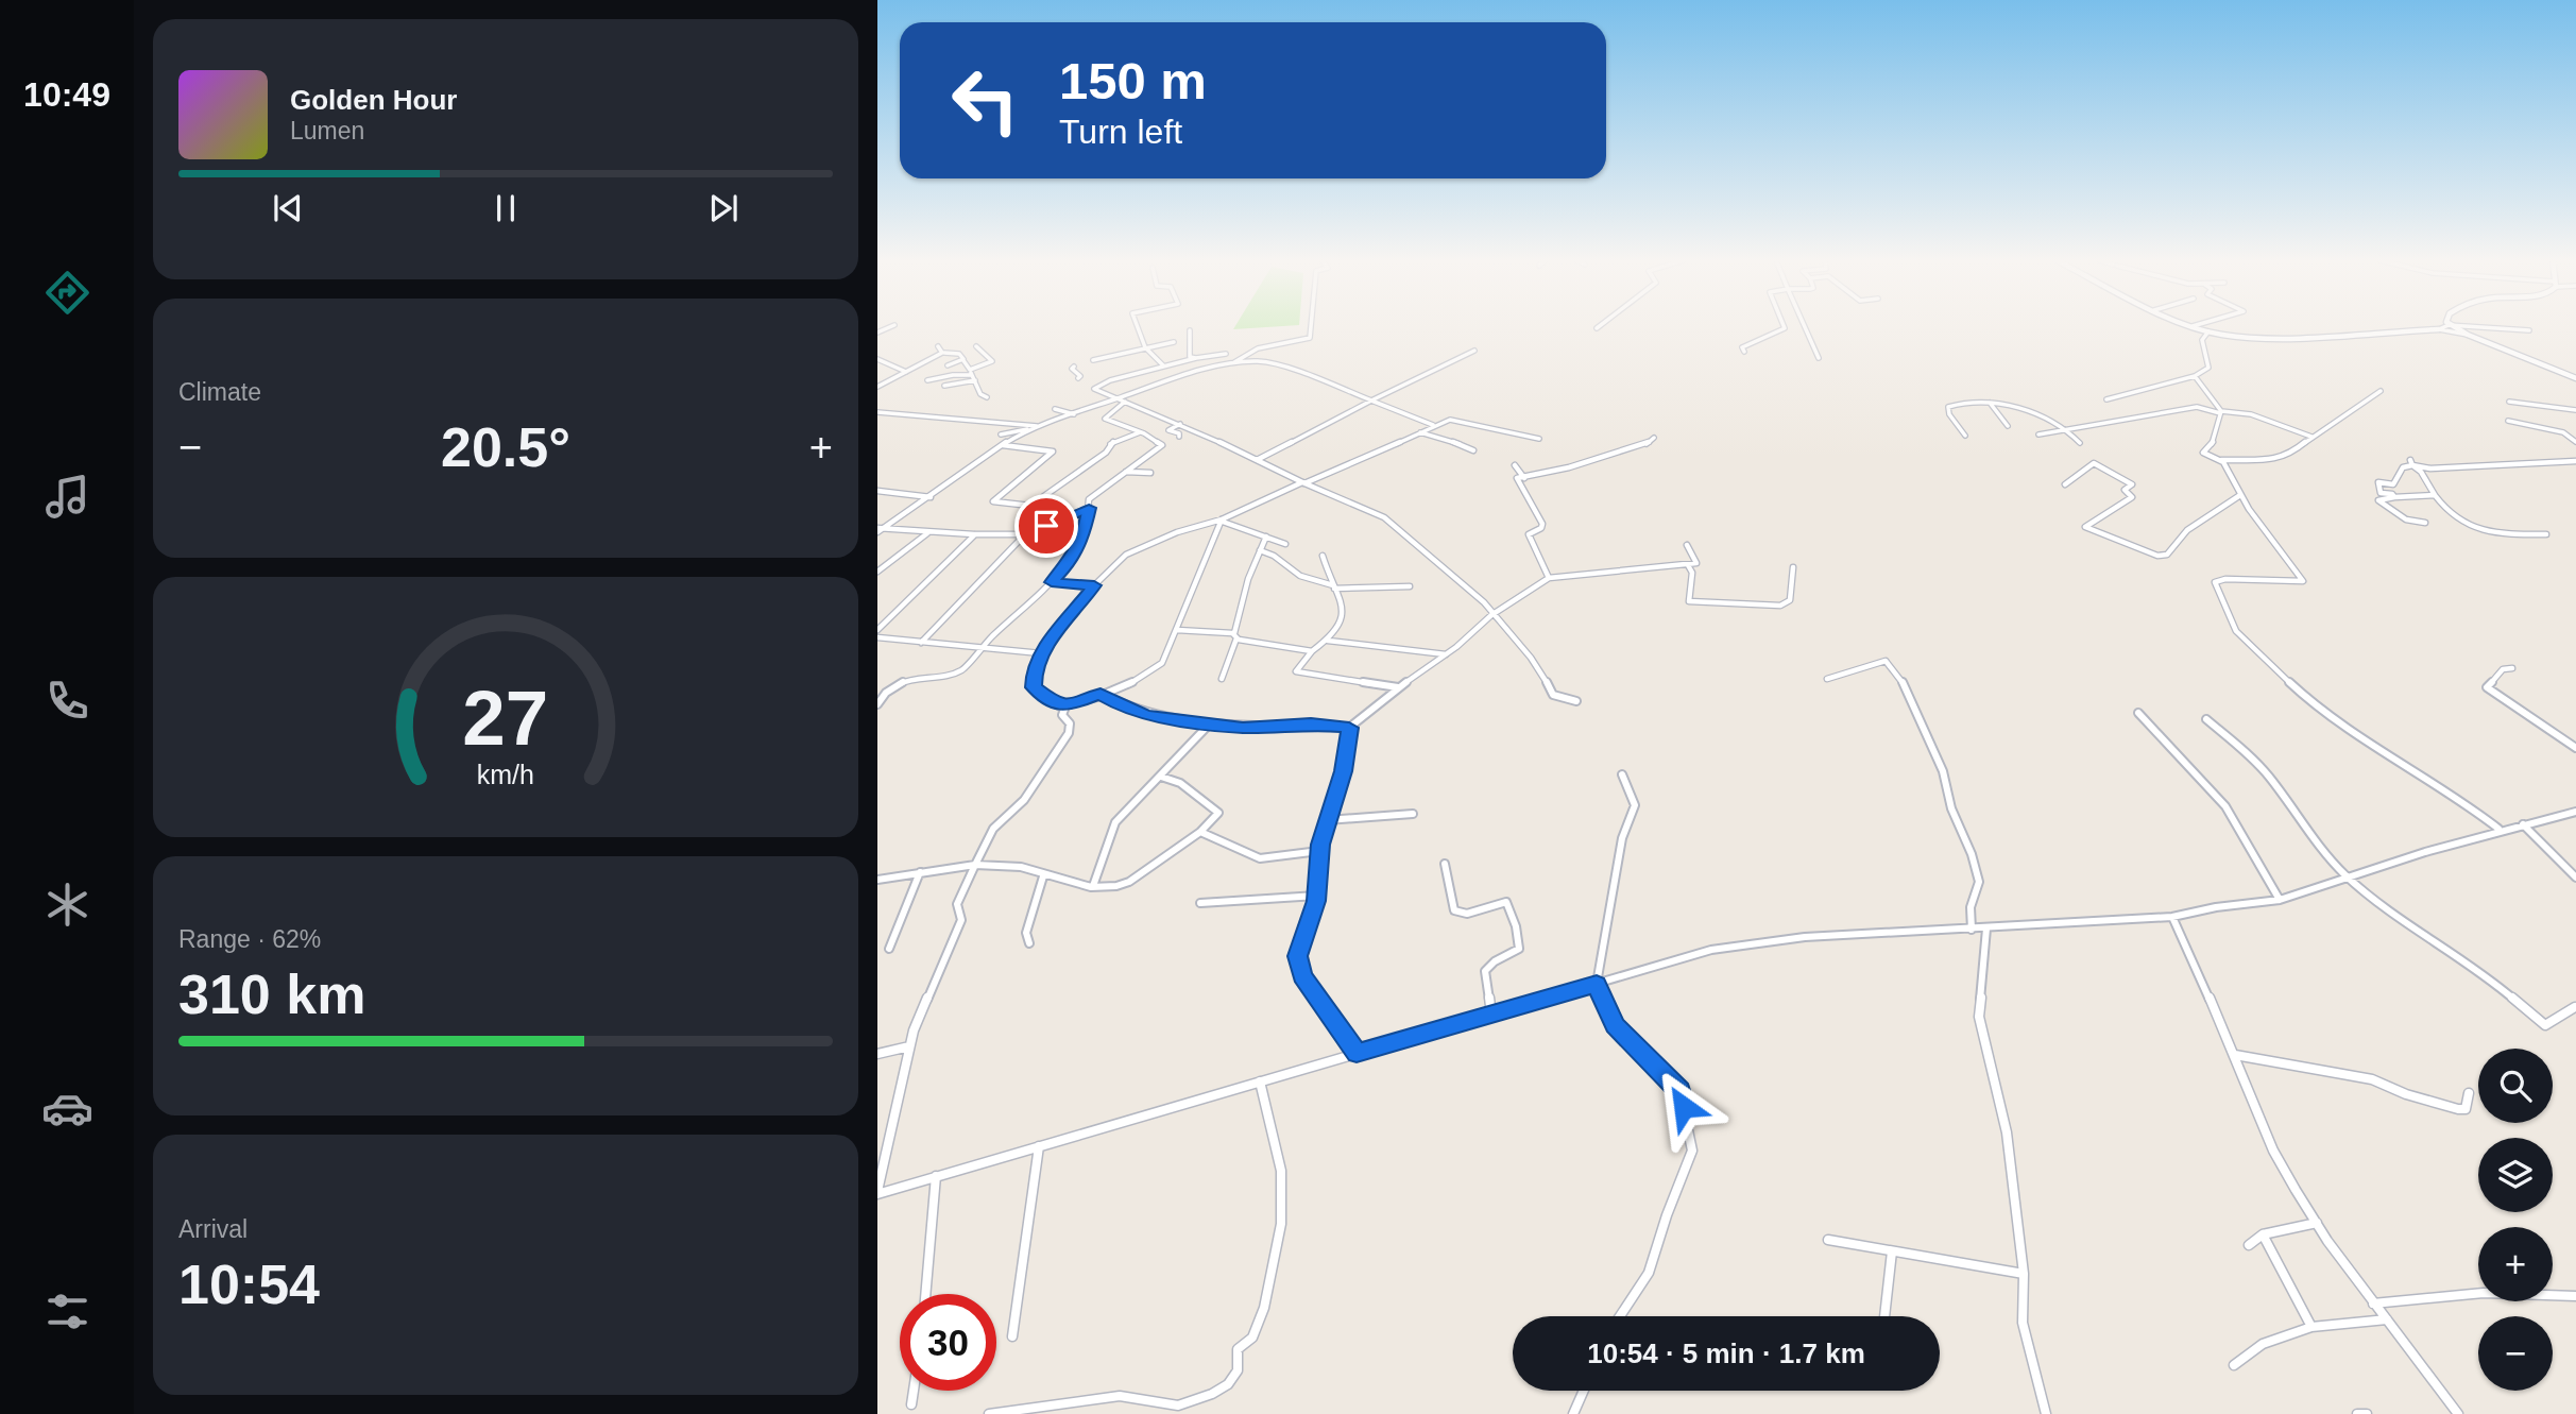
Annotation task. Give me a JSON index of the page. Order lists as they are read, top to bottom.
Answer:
{
  "page": {
    "tabs": "10:49",
    "turn": ["150 m", "Turn left"],
    "song": ["Golden Hour", "Lumen"],
    "tile": [
      "Climate",
      ["Range · 62%", "310 km"],
      ["Arrival", "10:54"]
    ],
    "heat": ["−", "20.5°", "+"],
    "map_buttons": ["+", "−"],
    "limit": "30",
    "trip": "10:54 · 5 min · 1.7 km",
    "gauge": ["27", "km/h"]
  }
}
